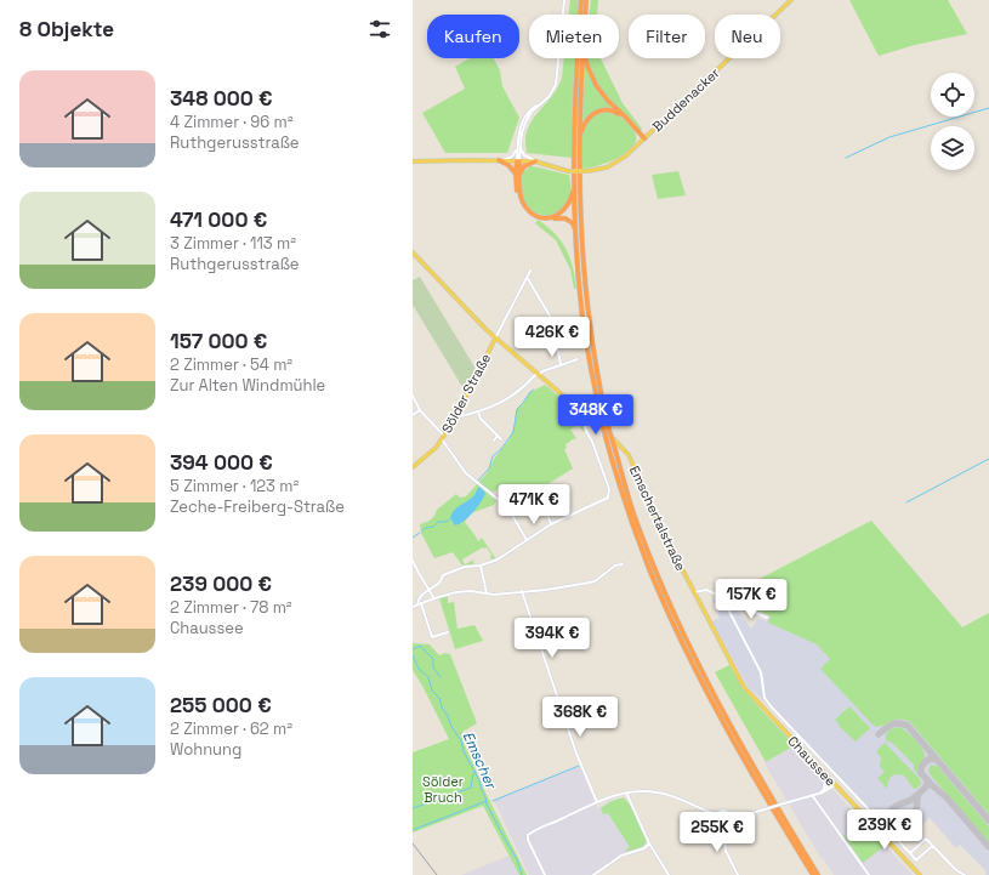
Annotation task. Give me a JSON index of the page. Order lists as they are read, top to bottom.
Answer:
{
  "streets": {
    "main road": [
      "Buddenacker",
      "Sölder Straße",
      "Emschertalstraße",
      "Chaussee"
    ]
  },
  "crossings": [
    ["Sölder Straße", "Emschertalstraße"],
    ["Emschertalstraße", "Chaussee"]
  ],
  "water": ["Emscher"],
  "parks": ["Sölder Bruch"],
  "page": {
    "heading": "8 Objekte",
    "chip": [
      "Kaufen",
      "Mieten",
      "Filter",
      "Neu"
    ],
    "list": [
      {
        "name": "348 000 €",
        "note": "4 Zimmer · 96 m² · Ruthgerusstraße"
      },
      {
        "name": "471 000 €",
        "note": "3 Zimmer · 113 m² · Ruthgerusstraße"
      },
      {
        "name": "157 000 €",
        "note": "2 Zimmer · 54 m² · Zur Alten Windmühle"
      },
      {
        "name": "394 000 €",
        "note": "5 Zimmer · 123 m² · Zeche-Freiberg-Straße"
      },
      {
        "name": "239 000 €",
        "note": "2 Zimmer · 78 m² · Chaussee"
      },
      {
        "name": "255 000 €",
        "note": "2 Zimmer · 62 m² · Wohnung"
      }
    ],
    "price": [
      "426K €",
      "348K €",
      "471K €",
      "157K €",
      "394K €",
      "368K €",
      "239K €",
      "255K €"
    ]
  }
}
